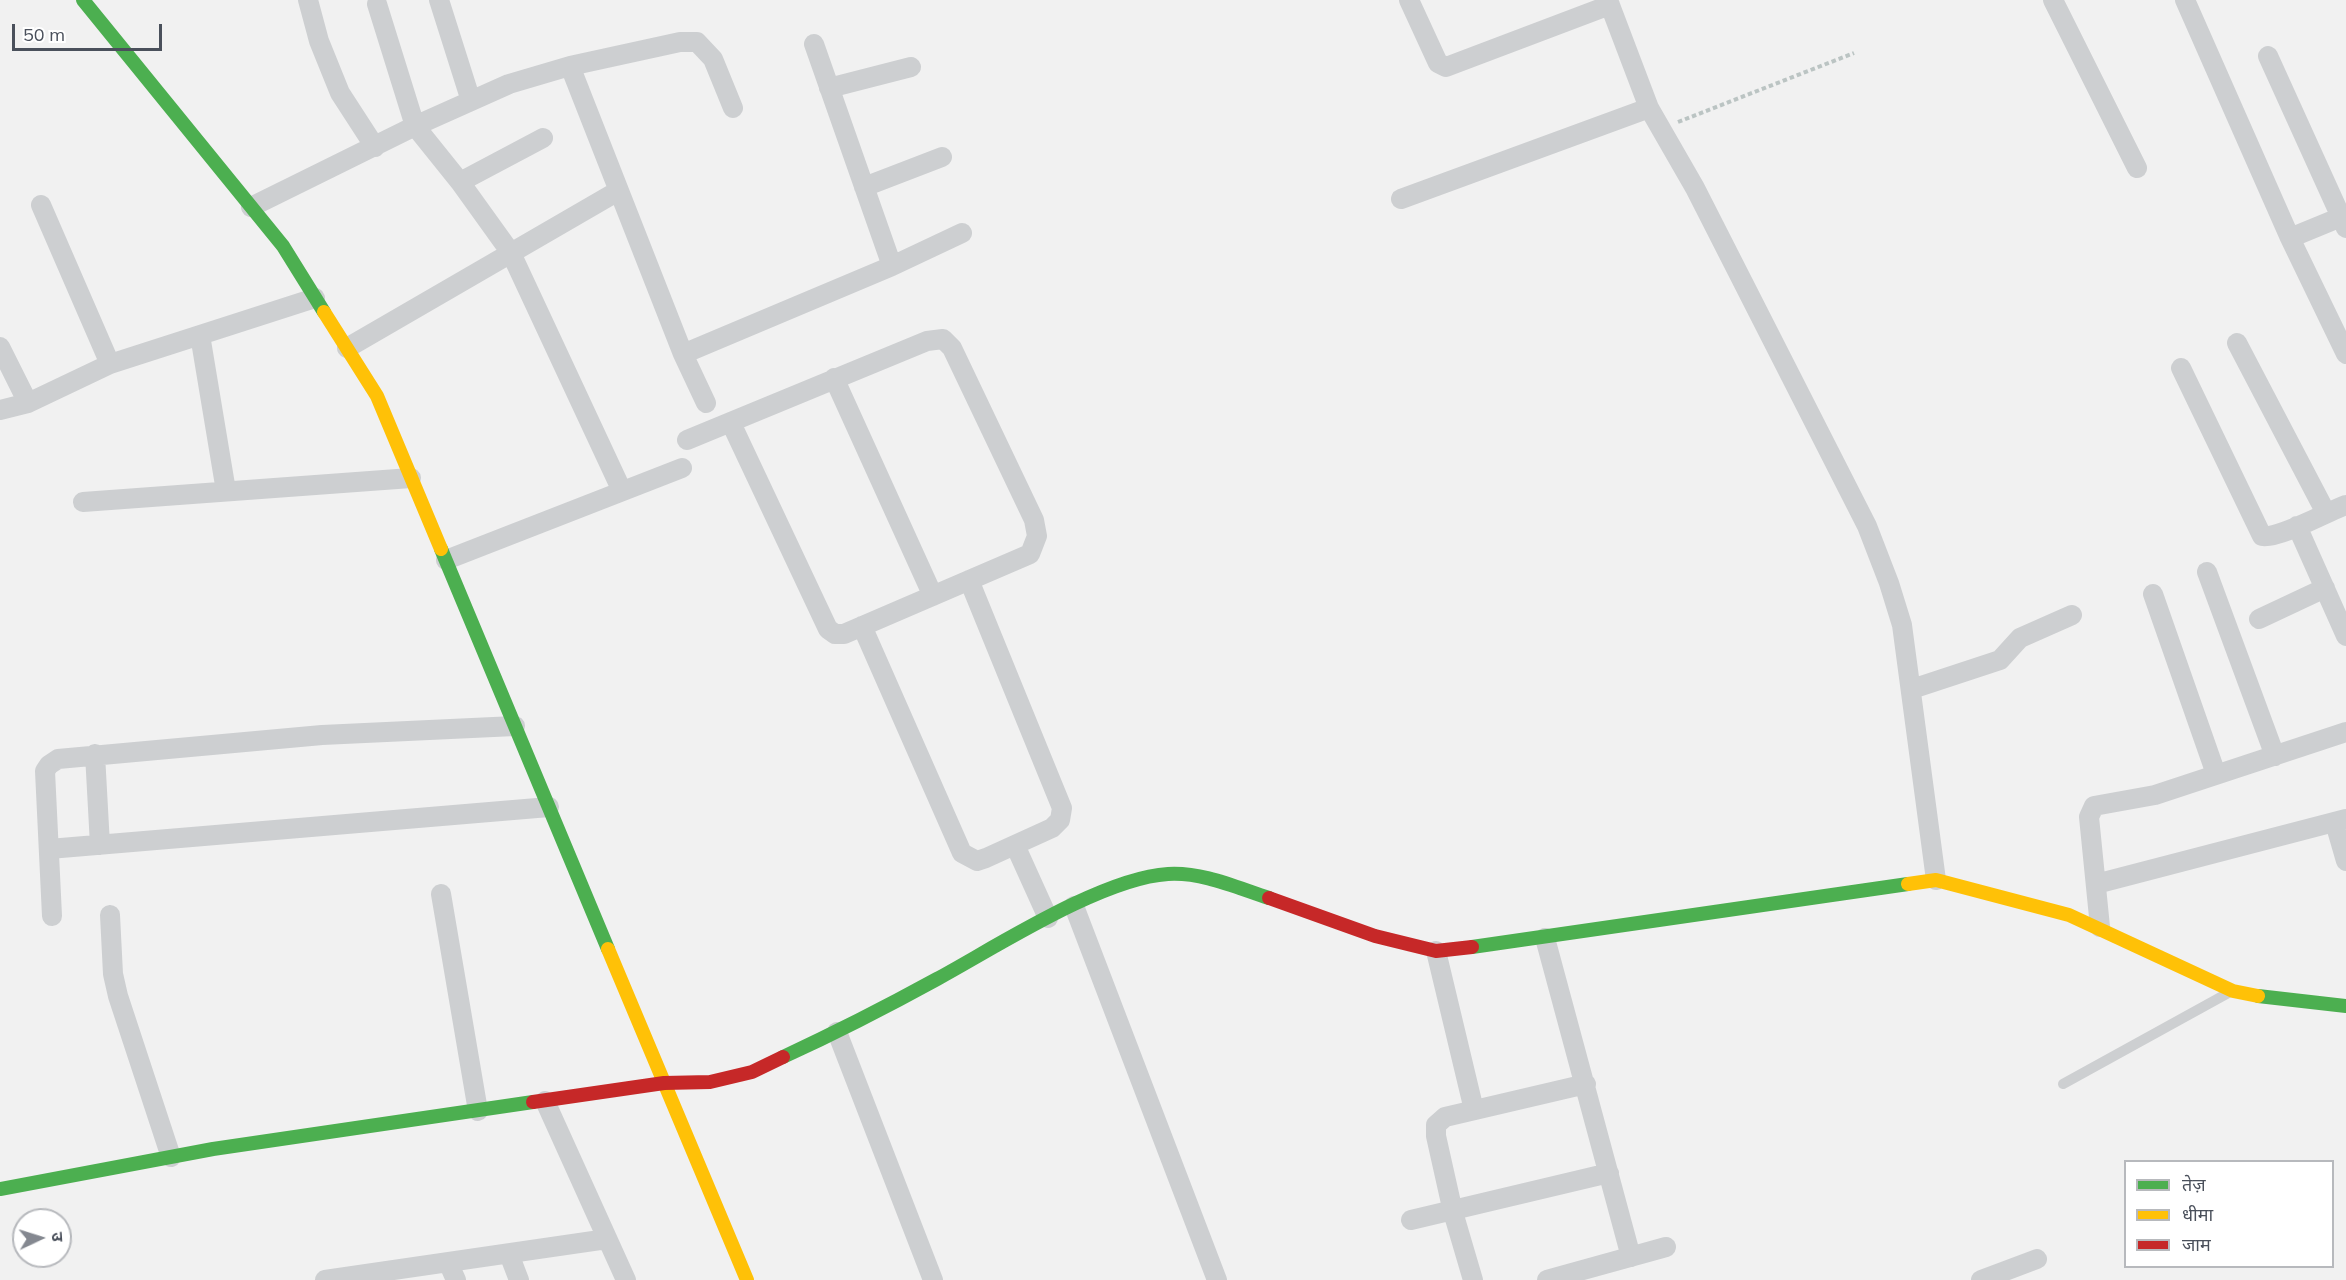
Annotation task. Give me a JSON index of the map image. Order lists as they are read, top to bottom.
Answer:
{
  "legend": ["तेज़", "धीमा", "जाम"],
  "scale_bar": "50 m",
  "north": "right"
}
